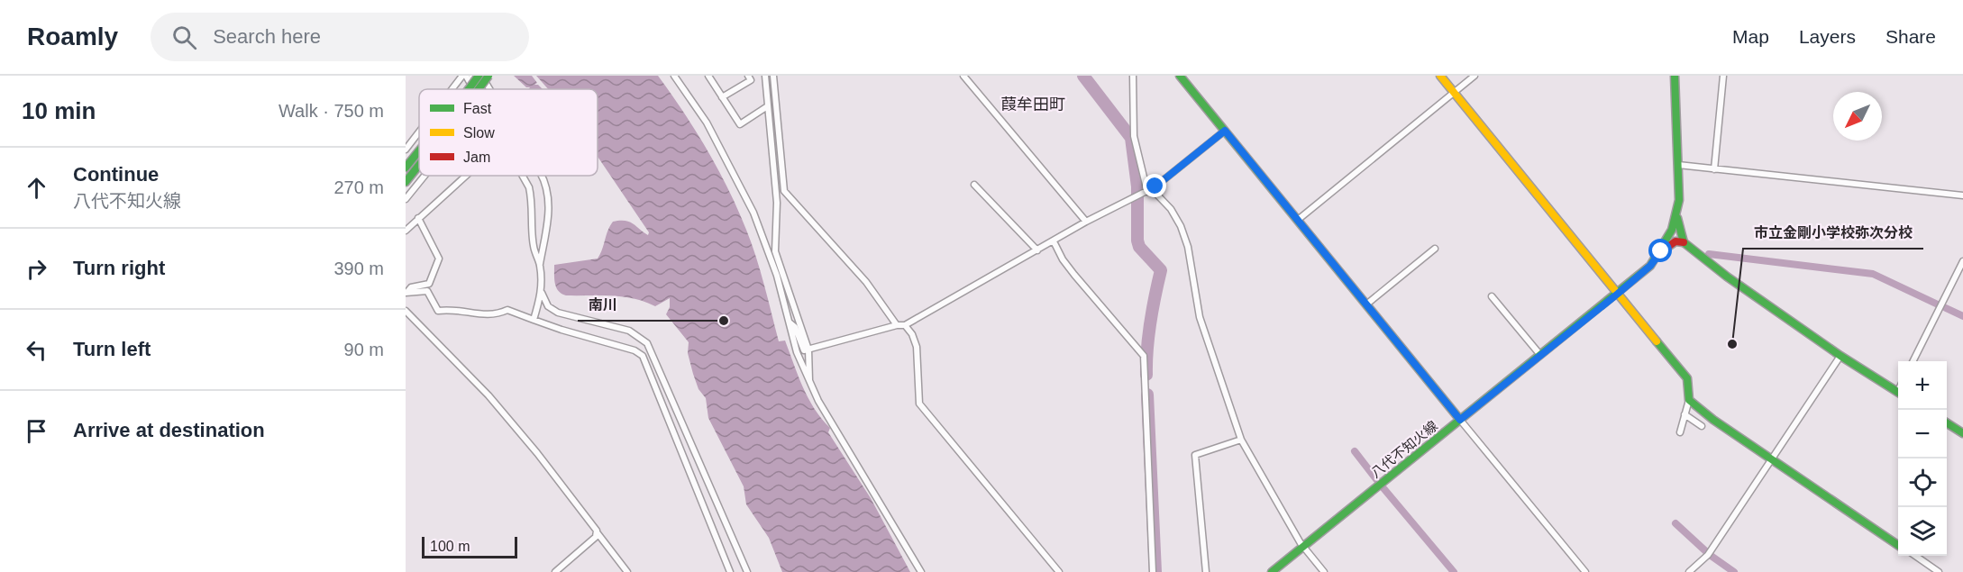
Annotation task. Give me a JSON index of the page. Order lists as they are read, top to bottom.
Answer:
{
  "streets": {
    "street": ["八代不知火線"]
  },
  "districts": ["葭牟田町"],
  "places": ["南川", "市立金剛小学校弥次分校"],
  "legend": ["Fast", "Slow", "Jam"],
  "scale_bar": "100 m",
  "north": "bottom left",
  "page": {
    "header": "Roamly",
    "search": "Search here",
    "nav": ["Map", "Layers", "Share"],
    "heading": ["10 min", "Walk · 750 m"],
    "list": [
      ["Continue", "八代不知火線", "270 m"],
      ["Turn right", "390 m"],
      ["Turn left", "90 m"],
      "Arrive at destination"
    ],
    "map_buttons": ["+", "−"],
    "scale": "100 m"
  }
}
